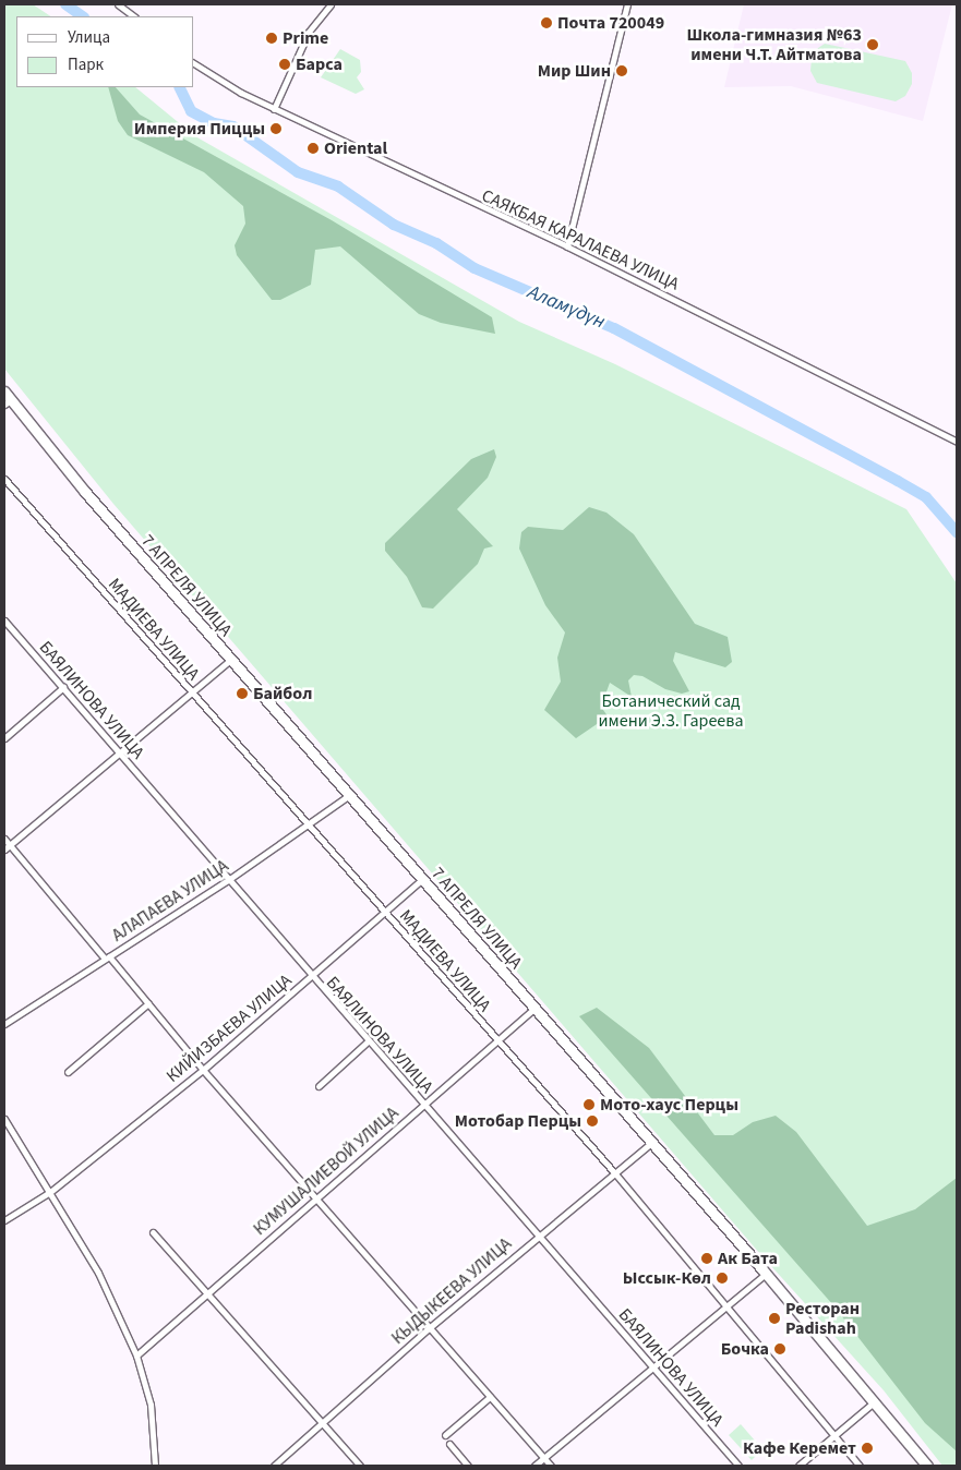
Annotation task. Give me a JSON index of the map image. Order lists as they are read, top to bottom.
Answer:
{
  "streets": {
    "main road": ["7 АПРЕЛЯ УЛИЦА"],
    "street": [
      "САЯКБАЯ КАРАЛАЕВА УЛИЦА",
      "МАДИЕВА УЛИЦА",
      "БАЯЛИНОВА УЛИЦА",
      "АЛАПАЕВА УЛИЦА",
      "КИЙИЗБАЕВА УЛИЦА",
      "КУМУШАЛИЕВОЙ УЛИЦА",
      "КЫДЫКЕЕВА УЛИЦА"
    ]
  },
  "crossings": [
    ["7 АПРЕЛЯ УЛИЦА", "АЛАПАЕВА УЛИЦА"],
    ["7 АПРЕЛЯ УЛИЦА", "КИЙИЗБАЕВА УЛИЦА"],
    ["7 АПРЕЛЯ УЛИЦА", "КУМУШАЛИЕВОЙ УЛИЦА"],
    ["7 АПРЕЛЯ УЛИЦА", "КЫДЫКЕЕВА УЛИЦА"],
    ["МАДИЕВА УЛИЦА", "АЛАПАЕВА УЛИЦА"],
    ["МАДИЕВА УЛИЦА", "КИЙИЗБАЕВА УЛИЦА"],
    ["МАДИЕВА УЛИЦА", "КУМУШАЛИЕВОЙ УЛИЦА"],
    ["МАДИЕВА УЛИЦА", "КЫДЫКЕЕВА УЛИЦА"],
    ["БАЯЛИНОВА УЛИЦА", "АЛАПАЕВА УЛИЦА"],
    ["БАЯЛИНОВА УЛИЦА", "КИЙИЗБАЕВА УЛИЦА"],
    ["БАЯЛИНОВА УЛИЦА", "КУМУШАЛИЕВОЙ УЛИЦА"],
    ["БАЯЛИНОВА УЛИЦА", "КЫДЫКЕЕВА УЛИЦА"]
  ],
  "water": ["Аламүдүн"],
  "parks": ["Ботанический сад имени Э.З. Гареева"],
  "places": [
    "Почта 720049",
    "Prime",
    "Школа-гимназия №63 имени Ч.Т. Айтматова",
    "Барса",
    "Мир Шин",
    "Империя Пиццы",
    "Oriental",
    "Байбол",
    "Мото-хаус Перцы",
    "Мотобар Перцы",
    "Ак Бата",
    "Ыссык-Көл",
    "Ресторан Padishah",
    "Бочка",
    "Кафе Керемет"
  ],
  "legend": ["Улица", "Парк"]
}
